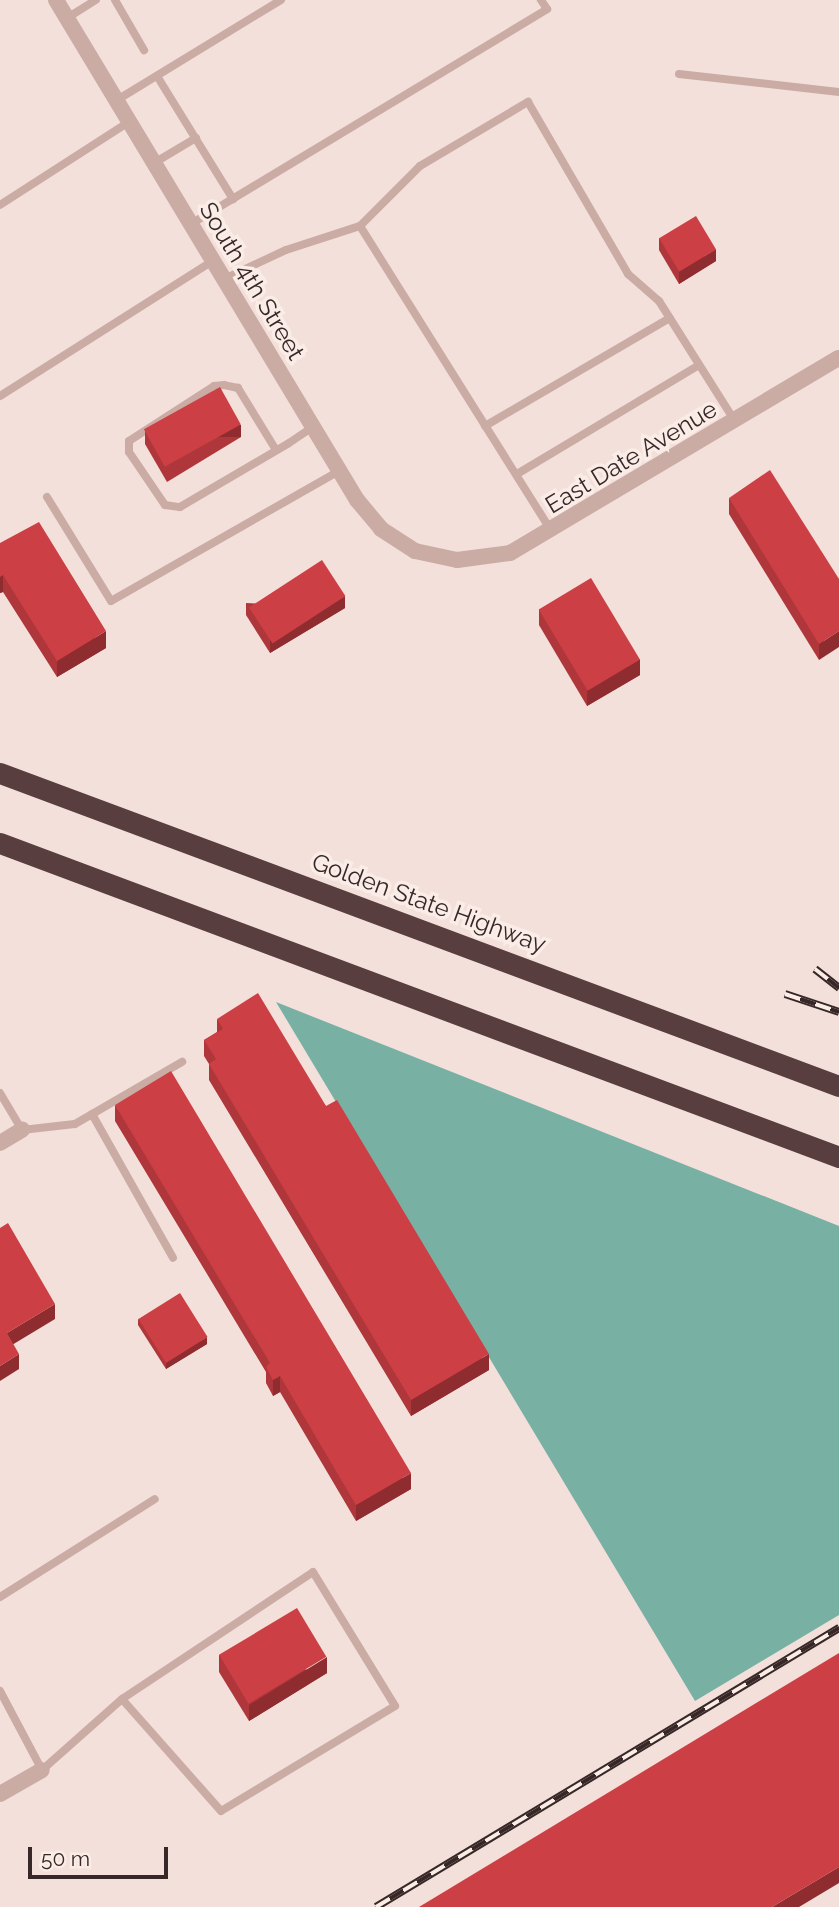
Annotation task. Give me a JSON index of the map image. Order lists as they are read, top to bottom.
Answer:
{
  "streets": {
    "highway": ["Golden State Highway"],
    "street": ["South 4th Street", "East Date Avenue"]
  },
  "crossings": [
    ["South 4th Street", "East Date Avenue"]
  ],
  "scale_bar": "50 m"
}
